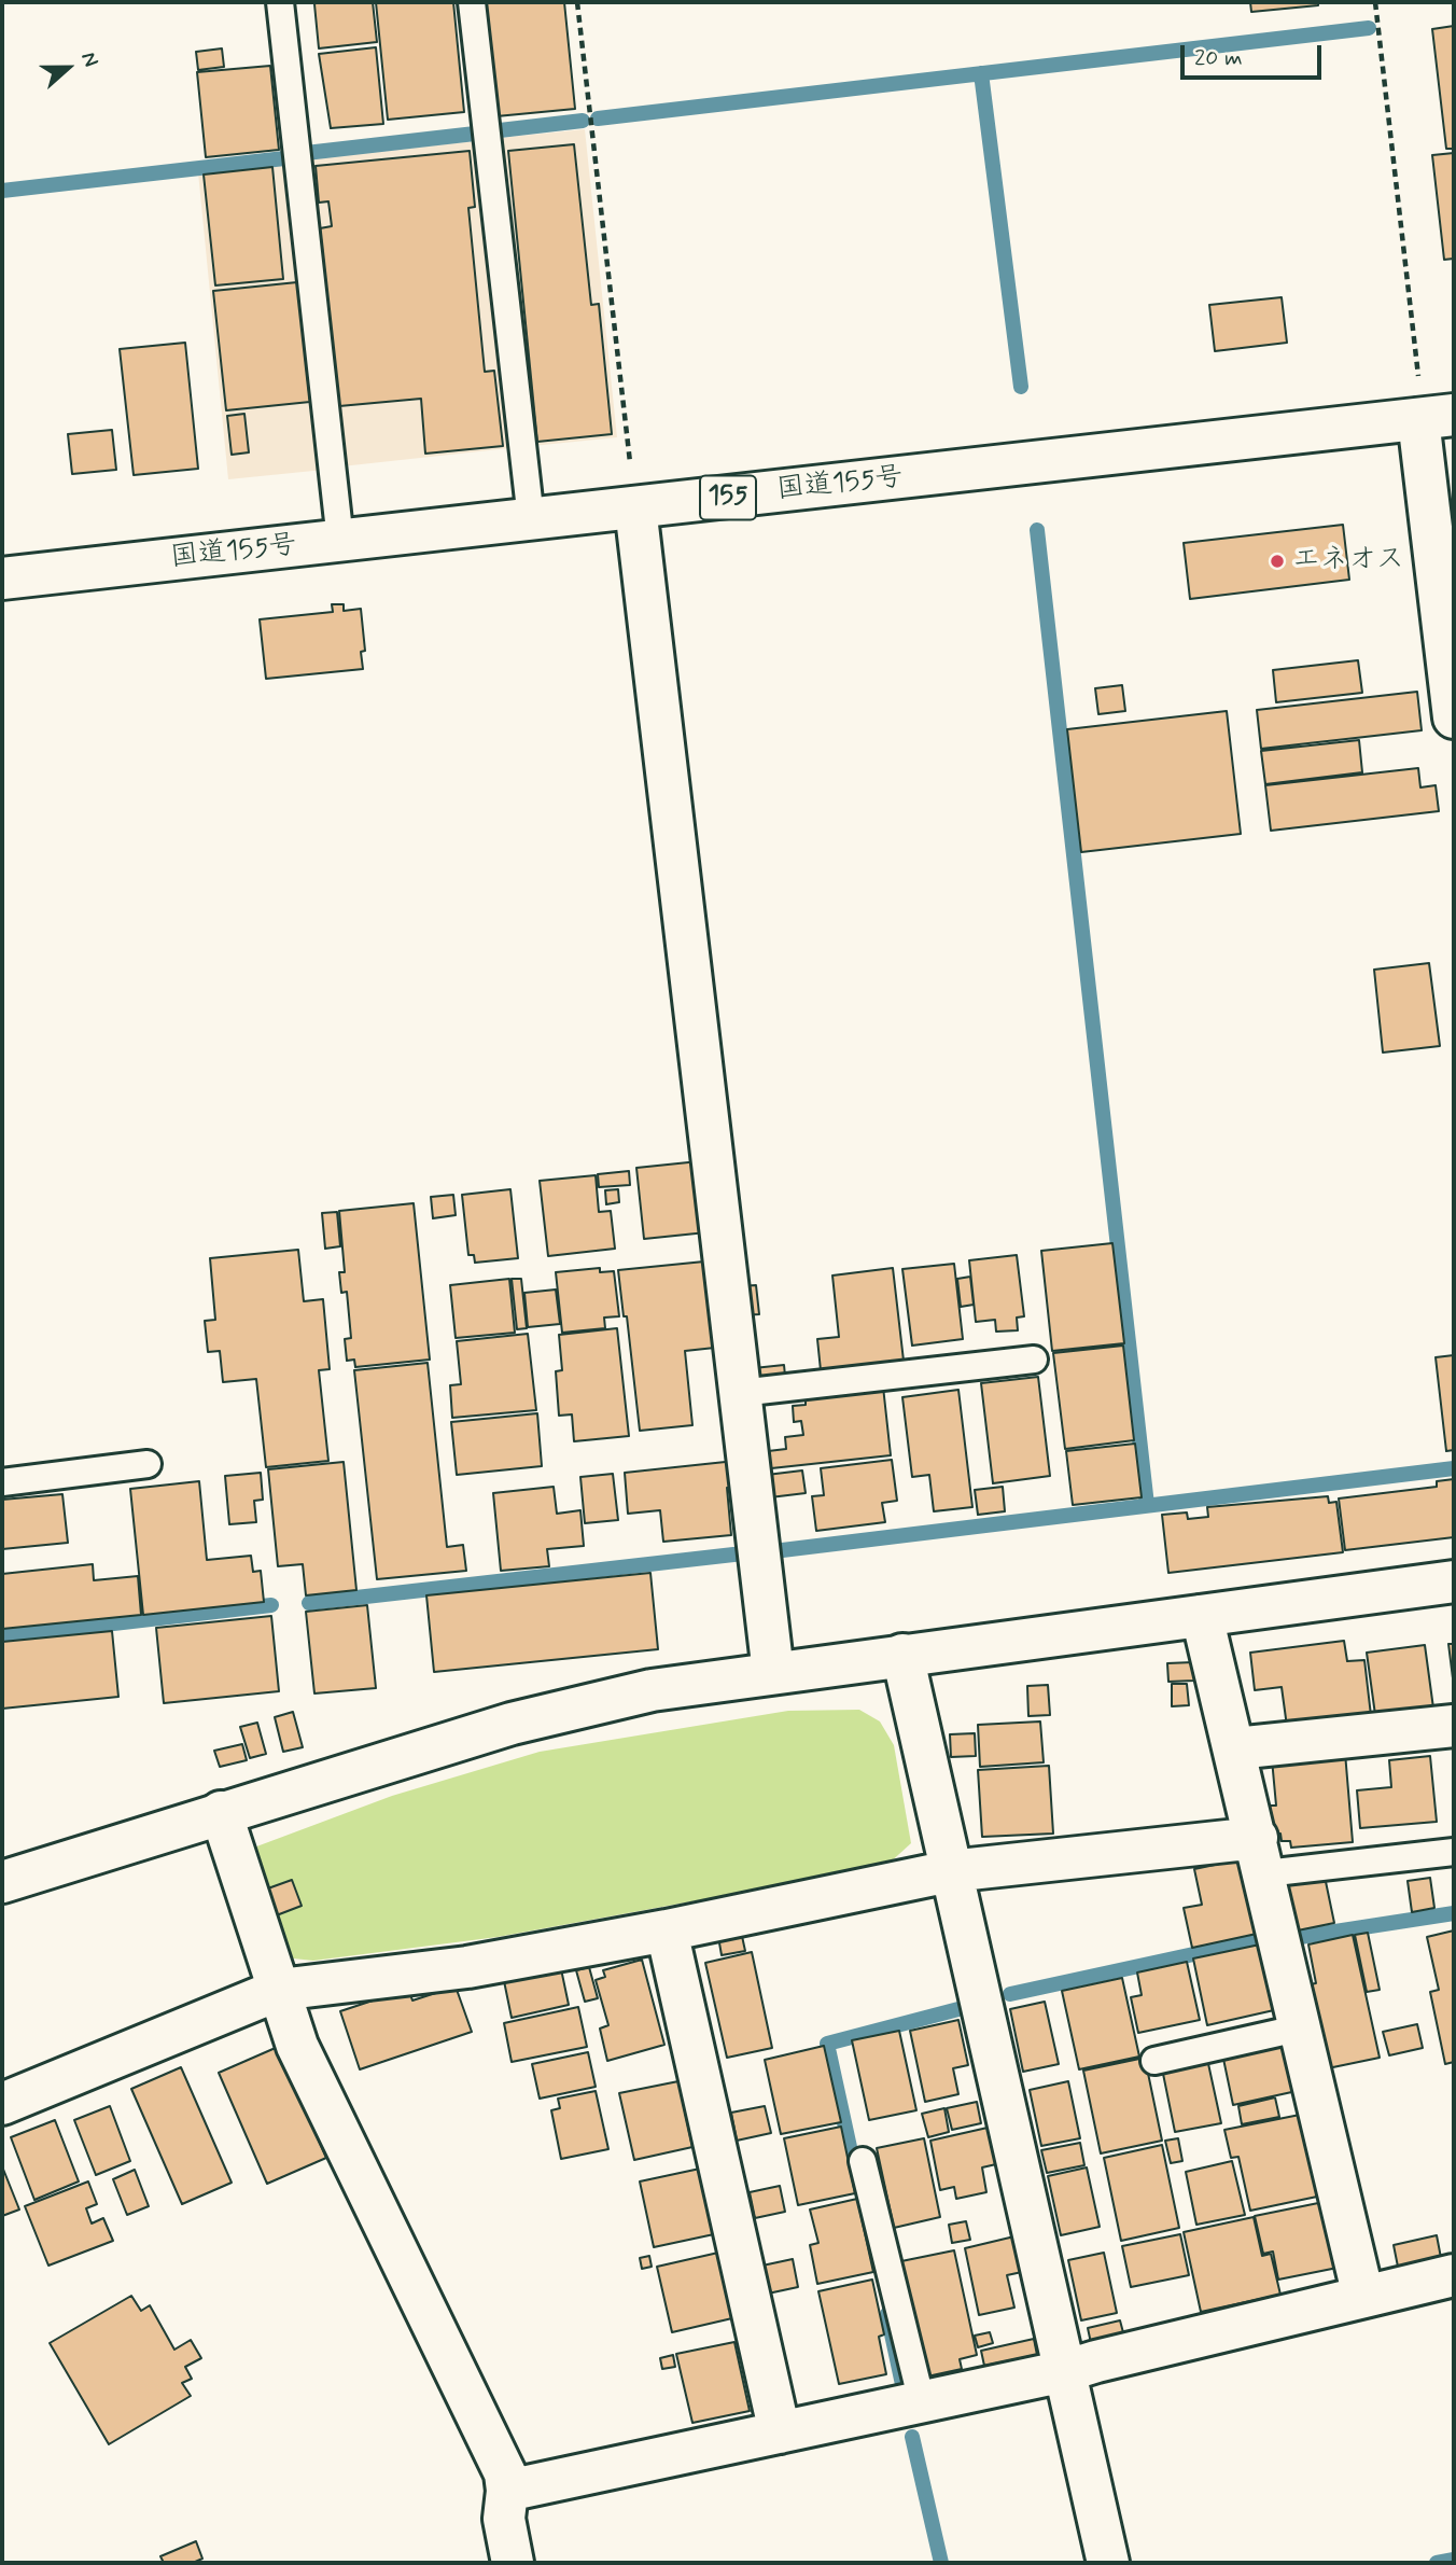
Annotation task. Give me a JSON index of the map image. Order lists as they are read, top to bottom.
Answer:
{
  "streets": {
    "main road": ["国道155号", "155"]
  },
  "places": ["エネオス"],
  "scale_bar": "20 m",
  "north": "right"
}
